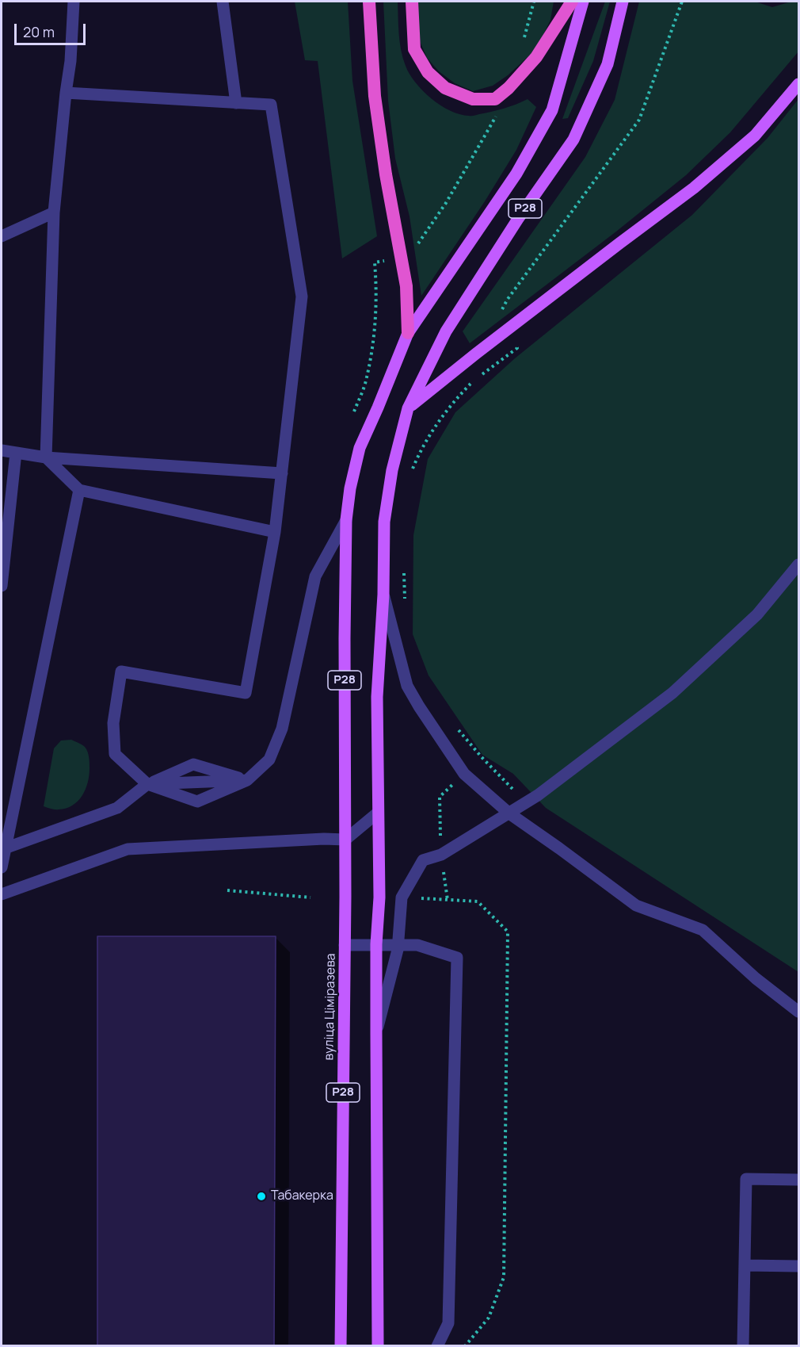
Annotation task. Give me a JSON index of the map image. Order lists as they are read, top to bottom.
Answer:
{
  "streets": {
    "highway": ["Р28"],
    "main road": ["вуліца Ціміразева"]
  },
  "crossings": [
    ["Р28", "вуліца Ціміразева"]
  ],
  "places": ["Табакерка"],
  "scale_bar": "20 m"
}
